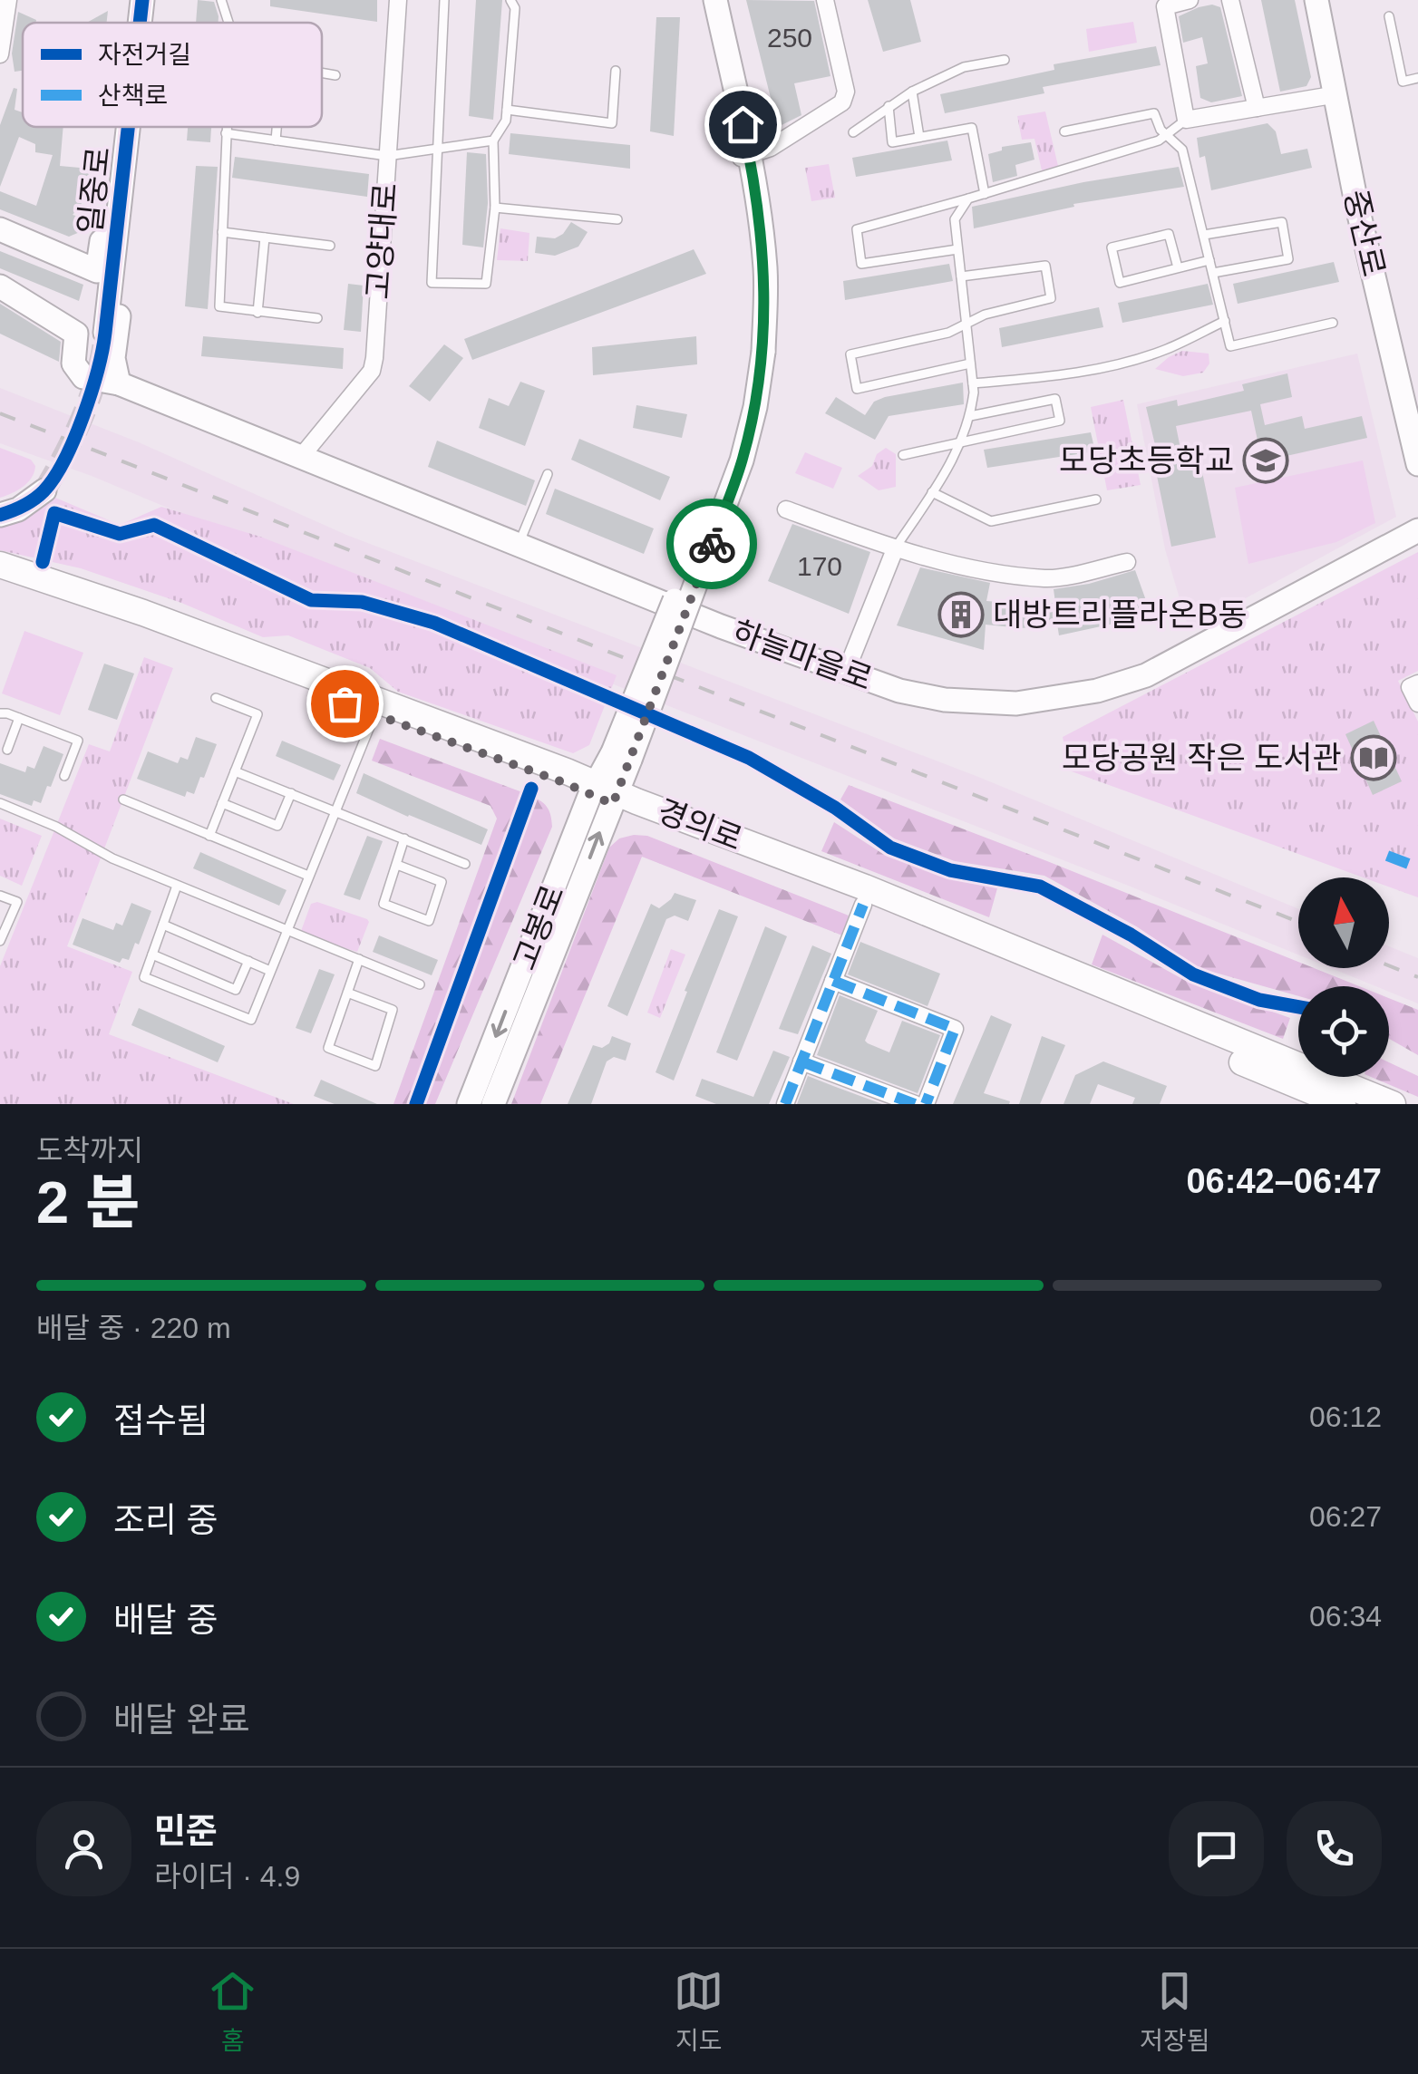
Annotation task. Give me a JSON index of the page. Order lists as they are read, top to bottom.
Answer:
{
  "streets": {
    "main road": [
      "일중로",
      "중산로",
      "하늘마을로",
      "경의로",
      "고봉로"
    ],
    "street": ["고양대로"]
  },
  "crossings": [
    ["일중로", "하늘마을로"],
    ["고양대로", "하늘마을로"],
    ["경의로", "고봉로"]
  ],
  "places": {
    "school or university": ["모당초등학교"],
    "building": ["대방트리플라온B동"],
    "library": ["모당공원 작은 도서관"]
  },
  "house_numbers": ["250", "170"],
  "legend": ["자전거길", "산책로"],
  "north": "top",
  "page": {
    "heading": ["2 분", "도착까지", "06:42–06:47"],
    "panel": ["민준", "라이더 · 4.9"],
    "bar": "배달 중 · 220 m",
    "list": [
      ["접수됨", "06:12"],
      ["조리 중", "06:27"],
      ["배달 중", "06:34"],
      "배달 완료"
    ],
    "tabs": ["홈", "지도", "저장됨"]
  }
}
